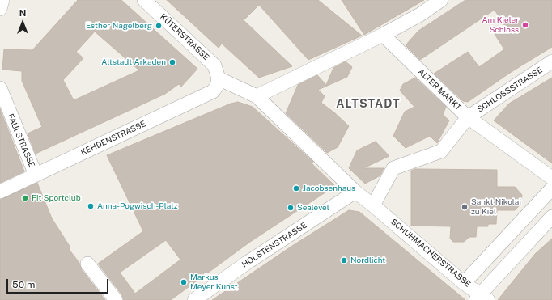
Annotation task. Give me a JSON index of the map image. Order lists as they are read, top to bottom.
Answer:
{
  "streets": {
    "street": [
      "KÜTERSTRASSE",
      "ALTER MARKT",
      "SCHLOSSSTRASSE",
      "KEHDENSTRASSE",
      "FAULSTRASSE",
      "HOLSTENSTRASSE",
      "SCHUHMACHERSTRASSE"
    ]
  },
  "crossings": [
    ["KÜTERSTRASSE", "KEHDENSTRASSE"],
    ["ALTER MARKT", "SCHLOSSSTRASSE"],
    ["ALTER MARKT", "SCHUHMACHERSTRASSE"],
    ["KEHDENSTRASSE", "FAULSTRASSE"]
  ],
  "districts": ["ALTSTADT"],
  "places": [
    "Am Kieler Schloss",
    "Esther Nagelberg",
    "Altstadt Arkaden",
    "Jacobsenhaus",
    "Fit Sportclub",
    "Anna-Pogwisch-Platz",
    "Sankt Nikolai zu Kiel",
    "Sealevel",
    "Nordlicht",
    "Markus Meyer Kunst"
  ],
  "scale_bar": "50 m",
  "north": "top"
}
